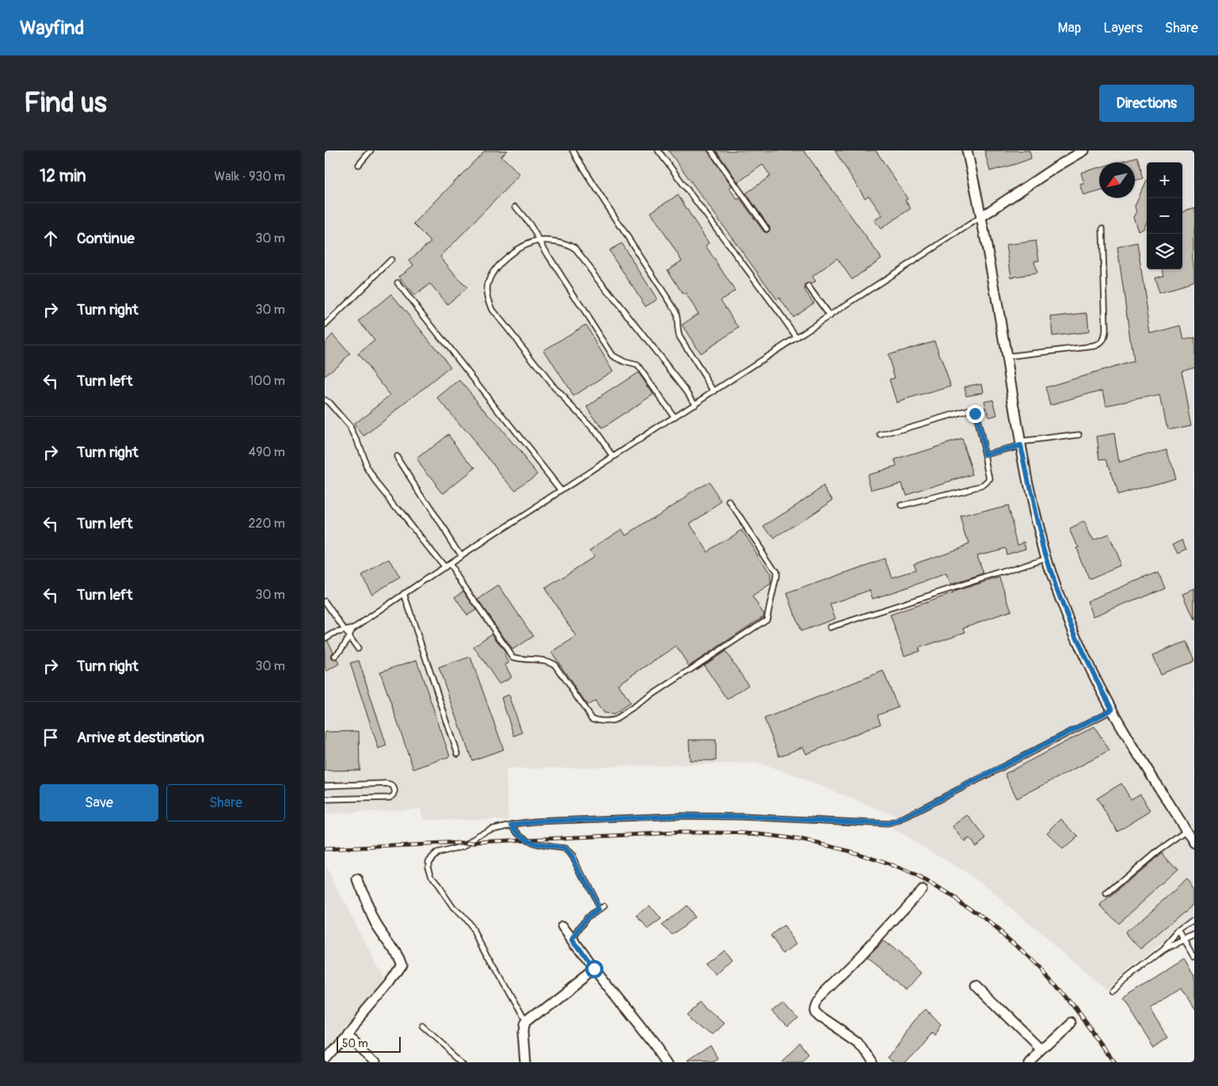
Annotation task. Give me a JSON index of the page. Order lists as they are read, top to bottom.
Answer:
{
  "scale_bar": "50 m",
  "north": "bottom left",
  "page": {
    "header": "Wayfind",
    "nav": ["Map", "Layers", "Share"],
    "buttons": [
      "Directions",
      ["Save", "Share"]
    ],
    "title": "Find us",
    "heading": ["12 min", "Walk · 930 m"],
    "map_buttons": ["+", "−"],
    "list": [
      ["Continue", "30 m"],
      ["Turn right", "30 m"],
      ["Turn left", "100 m"],
      ["Turn right", "490 m"],
      ["Turn left", "220 m"],
      ["Turn left", "30 m"],
      ["Turn right", "30 m"],
      "Arrive at destination"
    ],
    "scale": "50 m"
  }
}
